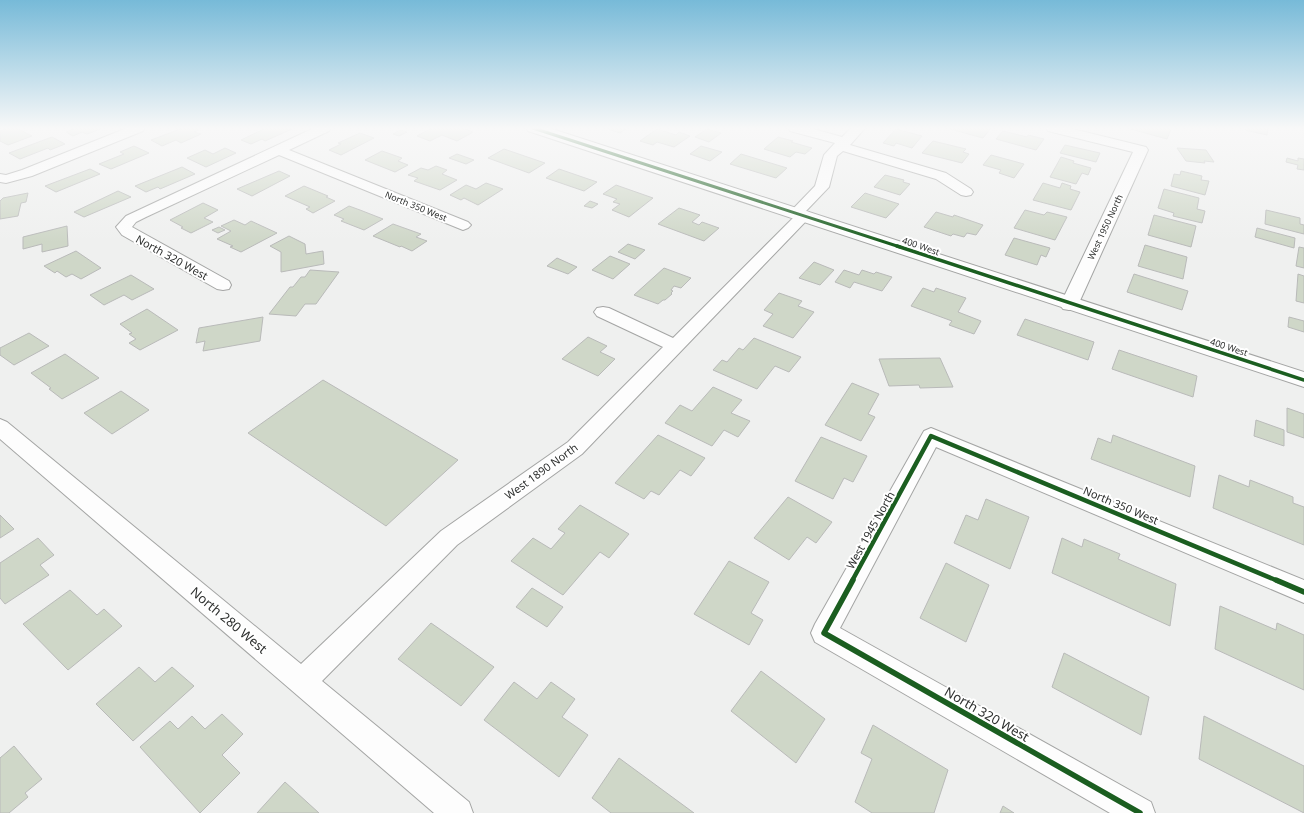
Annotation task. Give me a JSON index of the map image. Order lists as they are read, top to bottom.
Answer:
{
  "streets": {
    "street": [
      "North 350 West",
      "West 1950 North",
      "400 West",
      "North 320 West",
      "West 1890 North",
      "West 1945 North",
      "North 280 West"
    ]
  },
  "crossings": [
    ["North 350 West", "West 1945 North"],
    ["West 1950 North", "400 West"],
    ["400 West", "West 1890 North"],
    ["North 320 West", "West 1945 North"],
    ["West 1890 North", "North 280 West"]
  ]
}
